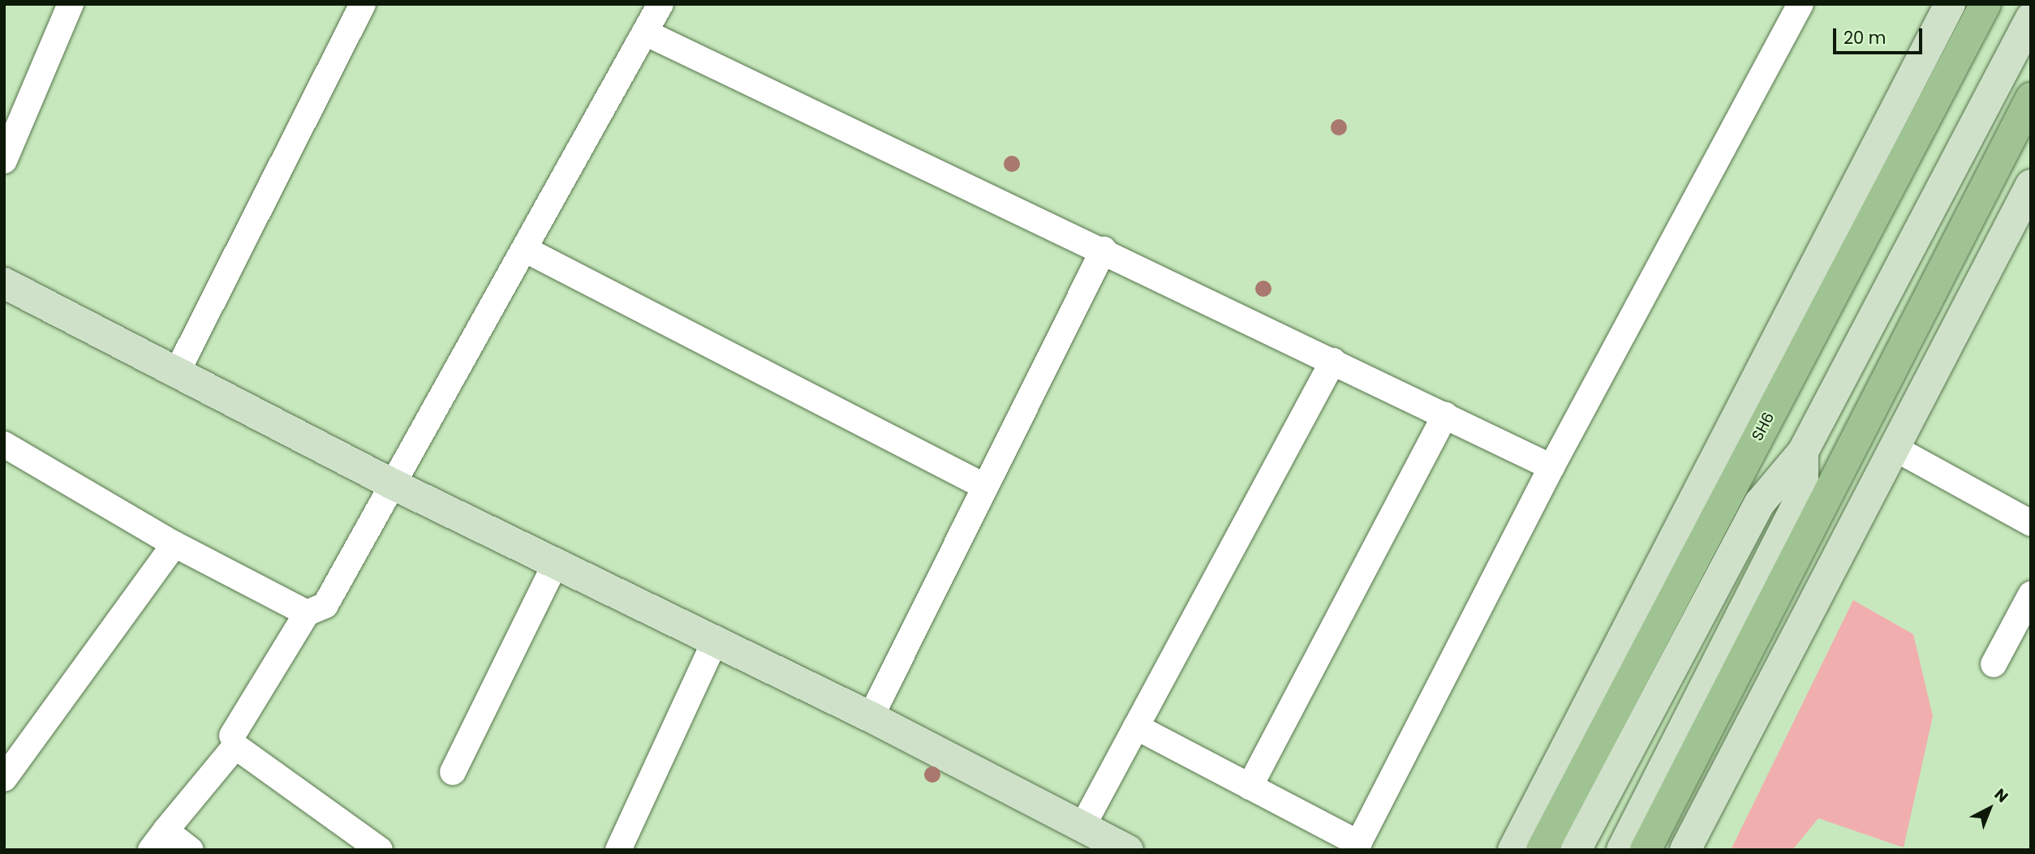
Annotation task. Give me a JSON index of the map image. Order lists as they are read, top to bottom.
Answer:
{
  "streets": {
    "main road": ["SH6"]
  },
  "scale_bar": "20 m",
  "north": "top right"
}
